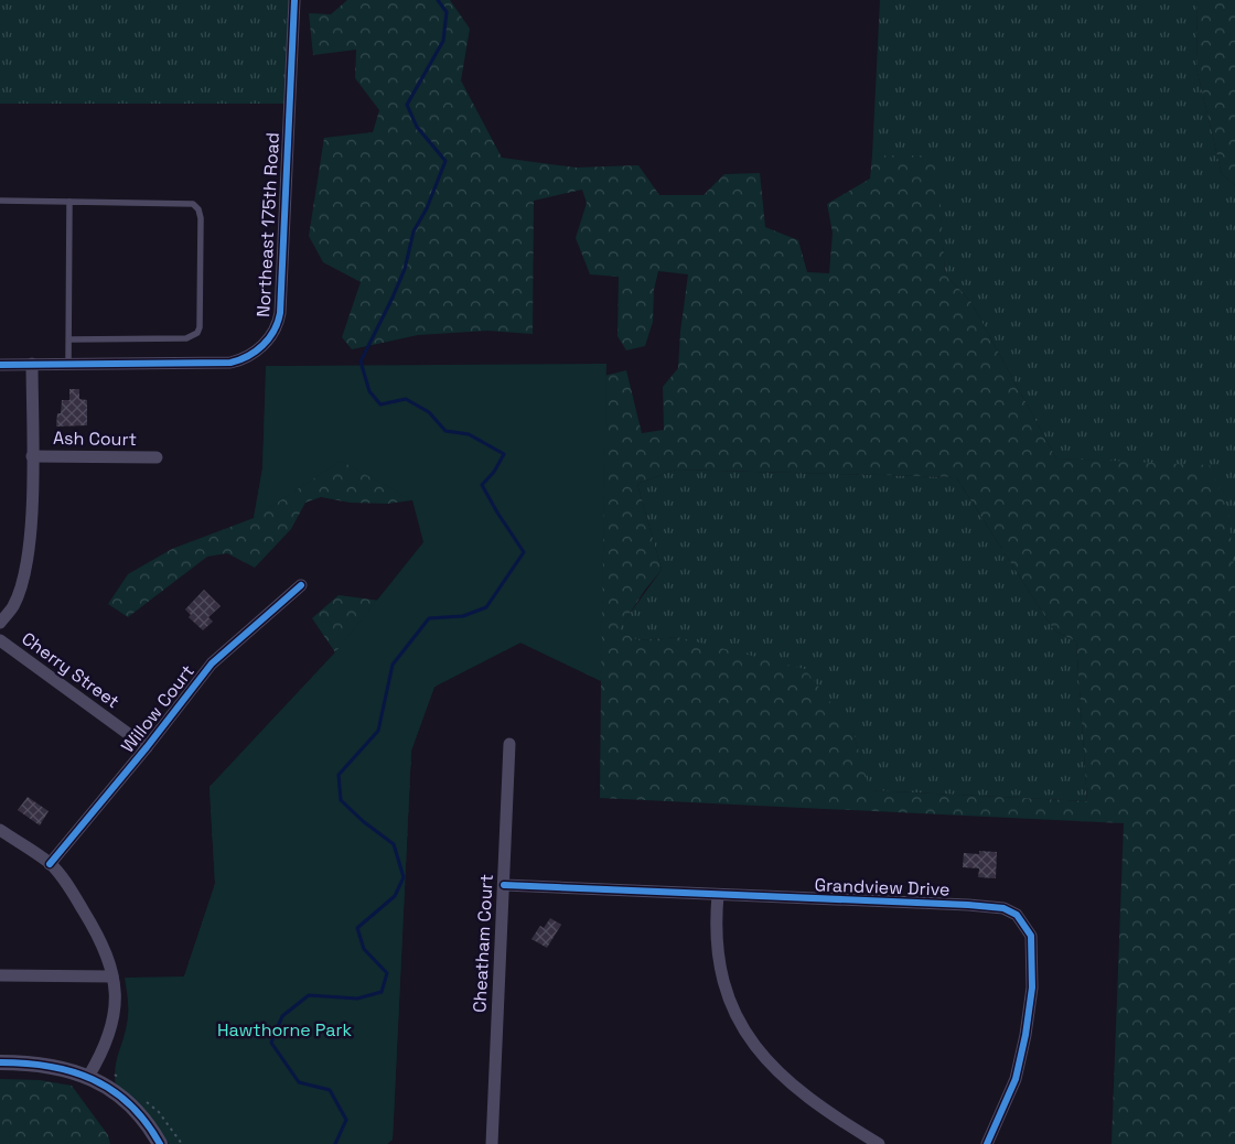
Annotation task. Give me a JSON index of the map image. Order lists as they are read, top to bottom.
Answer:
{
  "streets": {
    "street": [
      "Northeast 175th Road",
      "Ash Court",
      "Cherry Street",
      "Willow Court",
      "Grandview Drive",
      "Cheatham Court"
    ]
  },
  "crossings": [
    ["Cherry Street", "Willow Court"],
    ["Grandview Drive", "Cheatham Court"]
  ],
  "parks": ["Hawthorne Park"]
}
